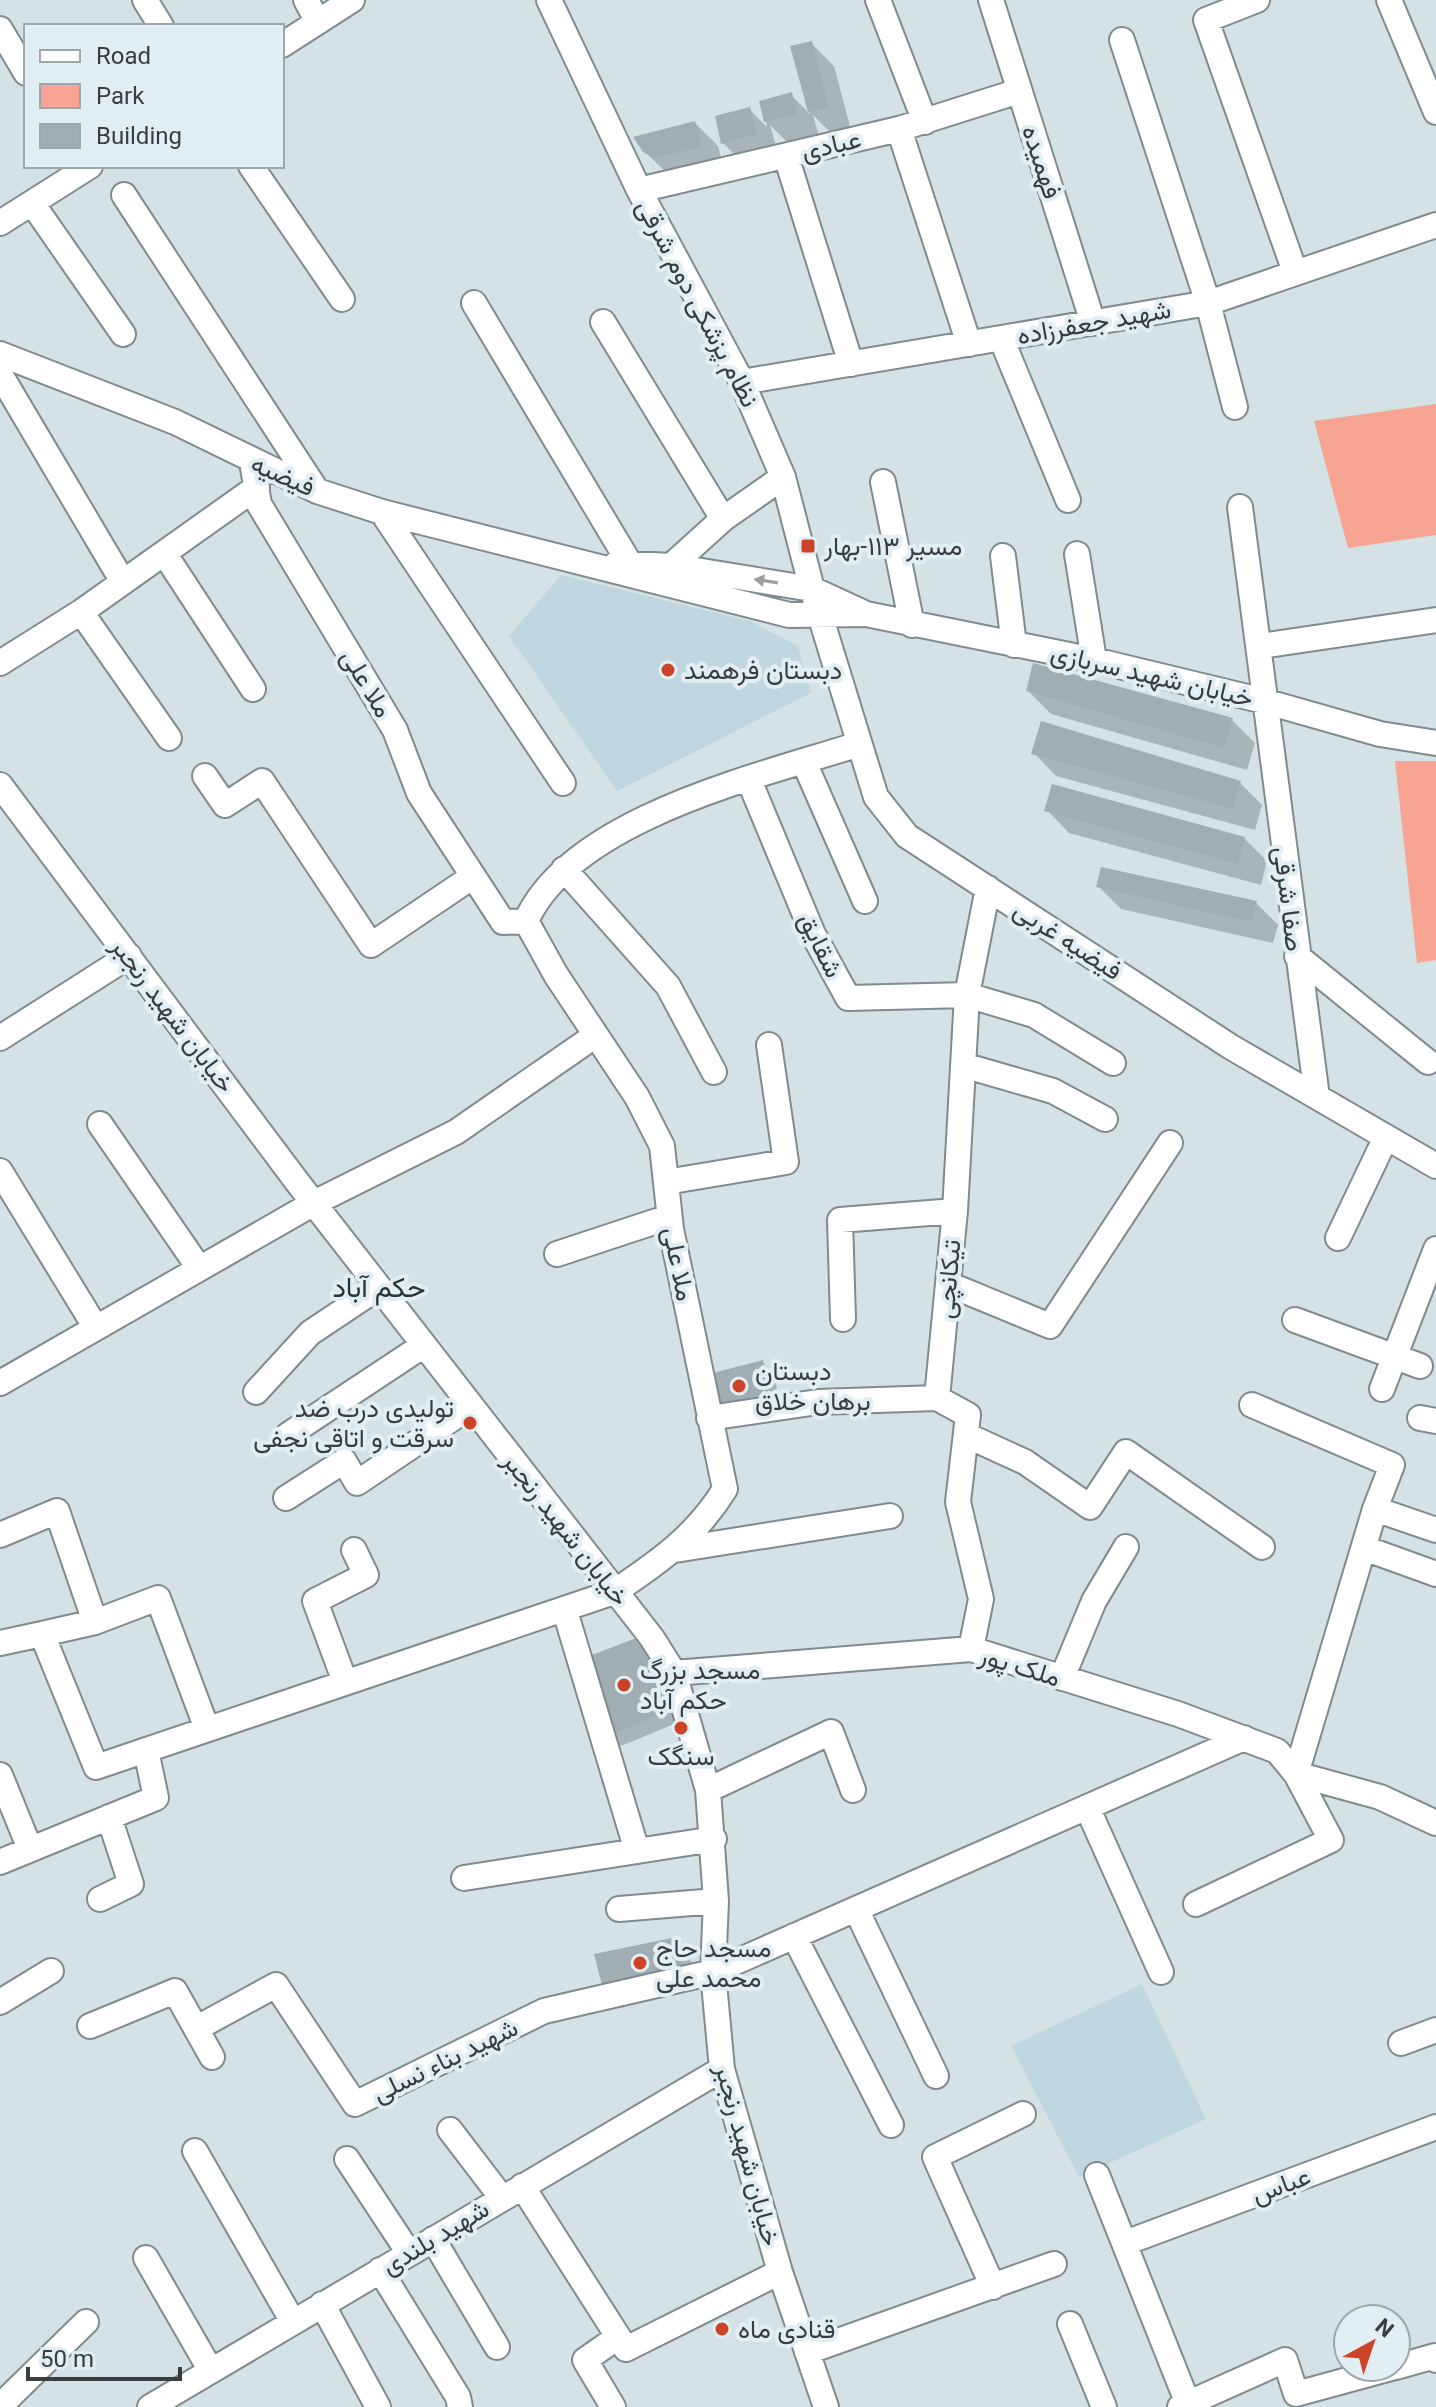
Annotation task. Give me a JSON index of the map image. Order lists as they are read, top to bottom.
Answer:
{
  "streets": {
    "street": [
      "عبادی",
      "فهمیده",
      "نظام پزشکی دوم شرقی",
      "شهید جعفرزاده",
      "فیضیه",
      "خیابان شهید سربازی",
      "ملا علی",
      "صفا شرقی",
      "فیضیه غربی",
      "شقایق",
      "خیابان شهید رنجبر",
      "تیکانچی",
      "ملک پور",
      "شهید بناء نسلی",
      "عباس",
      "شهید بلندی"
    ]
  },
  "crossings": [
    ["عبادی", "فهمیده"],
    ["عبادی", "نظام پزشکی دوم شرقی"],
    ["فهمیده", "شهید جعفرزاده"],
    ["نظام پزشکی دوم شرقی", "شهید جعفرزاده"],
    ["نظام پزشکی دوم شرقی", "فیضیه"],
    ["نظام پزشکی دوم شرقی", "فیضیه غربی"],
    ["فیضیه", "خیابان شهید سربازی"],
    ["فیضیه", "ملا علی"],
    ["فیضیه", "فیضیه غربی"],
    ["خیابان شهید سربازی", "صفا شرقی"],
    ["ملا علی", "خیابان شهید رنجبر"],
    ["صفا شرقی", "فیضیه غربی"],
    ["فیضیه غربی", "تیکانچی"],
    ["شقایق", "تیکانچی"],
    ["خیابان شهید رنجبر", "ملک پور"],
    ["خیابان شهید رنجبر", "شهید بناء نسلی"],
    ["خیابان شهید رنجبر", "شهید بلندی"]
  ],
  "districts": ["حکم آباد"],
  "places": {
    "transit": ["مسیر ۱۱۳-بهار"],
    "other": [
      "دبستان فرهمند",
      "دبستان برهان خلاق",
      "تولیدی درب ضد سرقت و اتاقی نجفی",
      "مسجد بزرگ حکم آباد",
      "سنگک",
      "مسجد حاج محمد علی",
      "قنادی ماه"
    ]
  },
  "legend": ["Road", "Park", "Building"],
  "scale_bar": "50 m",
  "north": "top right"
}
